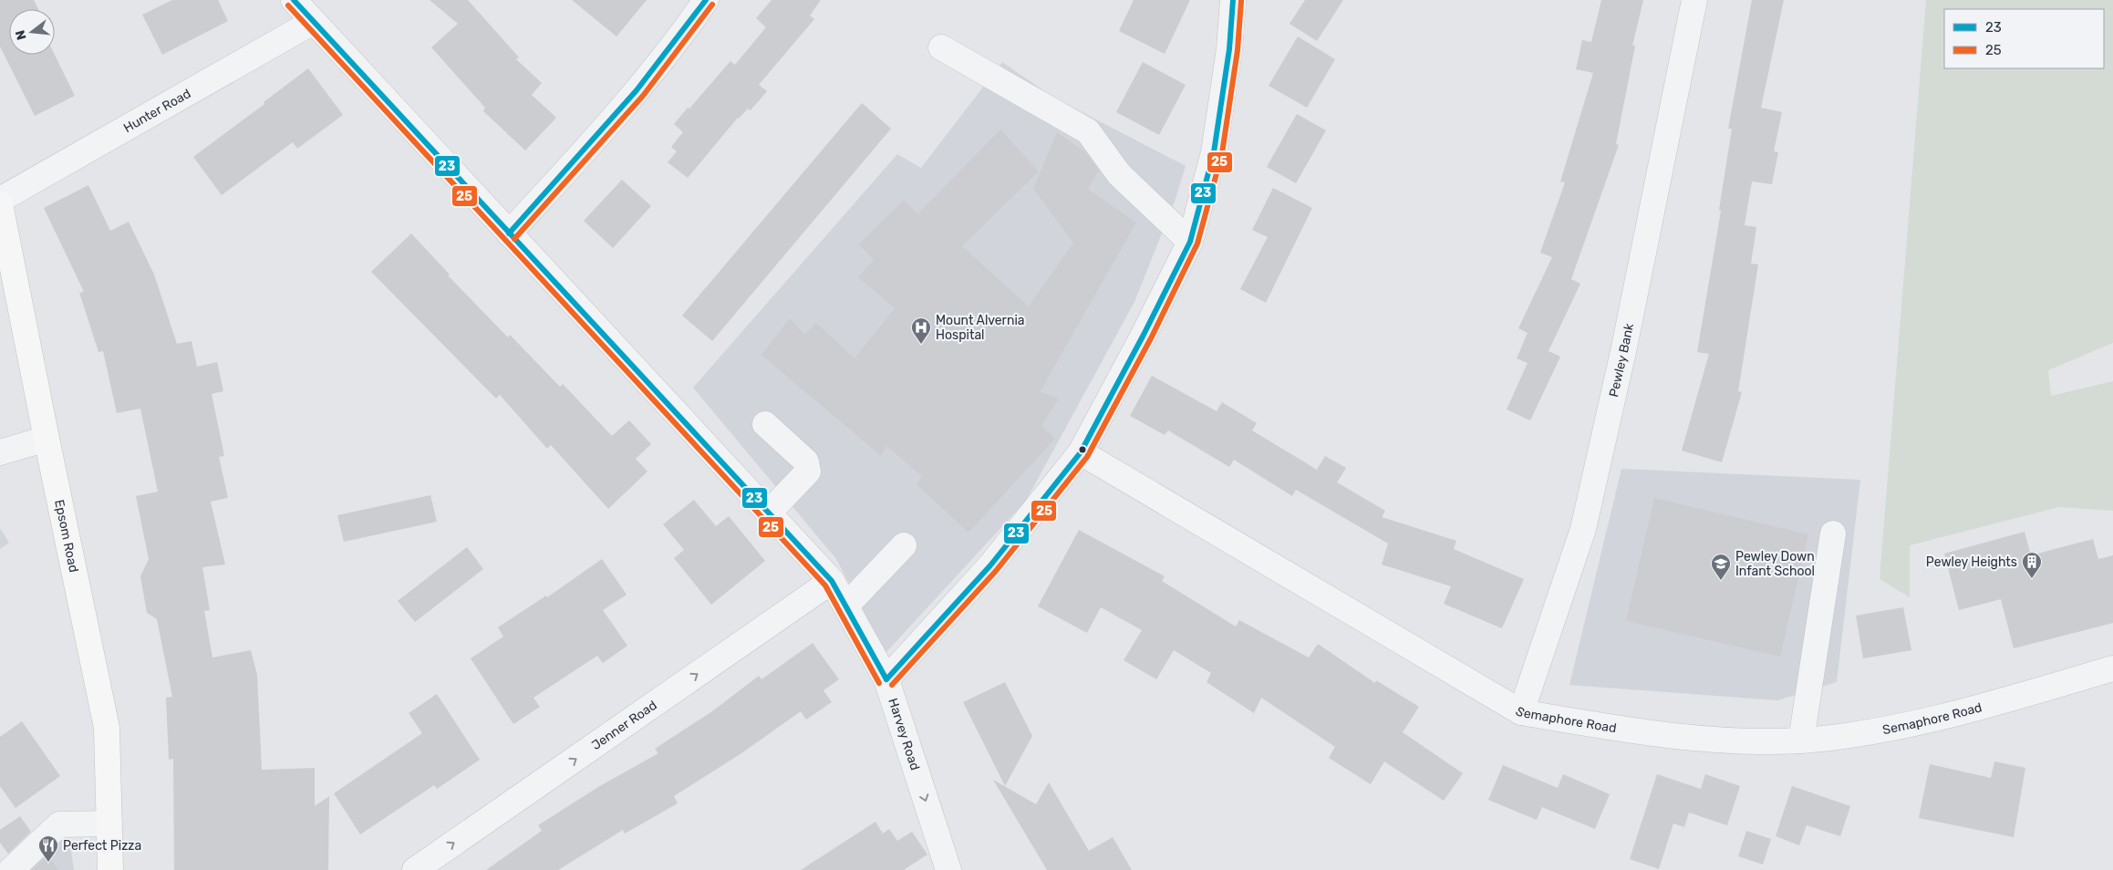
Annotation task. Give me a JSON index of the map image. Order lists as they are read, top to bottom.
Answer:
{
  "streets": {
    "main road": ["Epsom Road"],
    "street": [
      "Hunter Road",
      "Pewley Bank",
      "Semaphore Road",
      "Jenner Road",
      "Harvey Road"
    ]
  },
  "crossings": [
    ["Hunter Road", "Harvey Road"],
    ["Pewley Bank", "Semaphore Road"],
    ["Jenner Road", "Harvey Road"]
  ],
  "one_way": ["Jenner Road"],
  "places": {
    "hospital": ["Mount Alvernia Hospital"],
    "building": ["Pewley Heights"],
    "school or university": ["Pewley Down Infant School"],
    "restaurant": ["Perfect Pizza"]
  },
  "lines": ["transit line 23", "transit line 25"],
  "legend": ["23", "25"],
  "north": "left"
}
